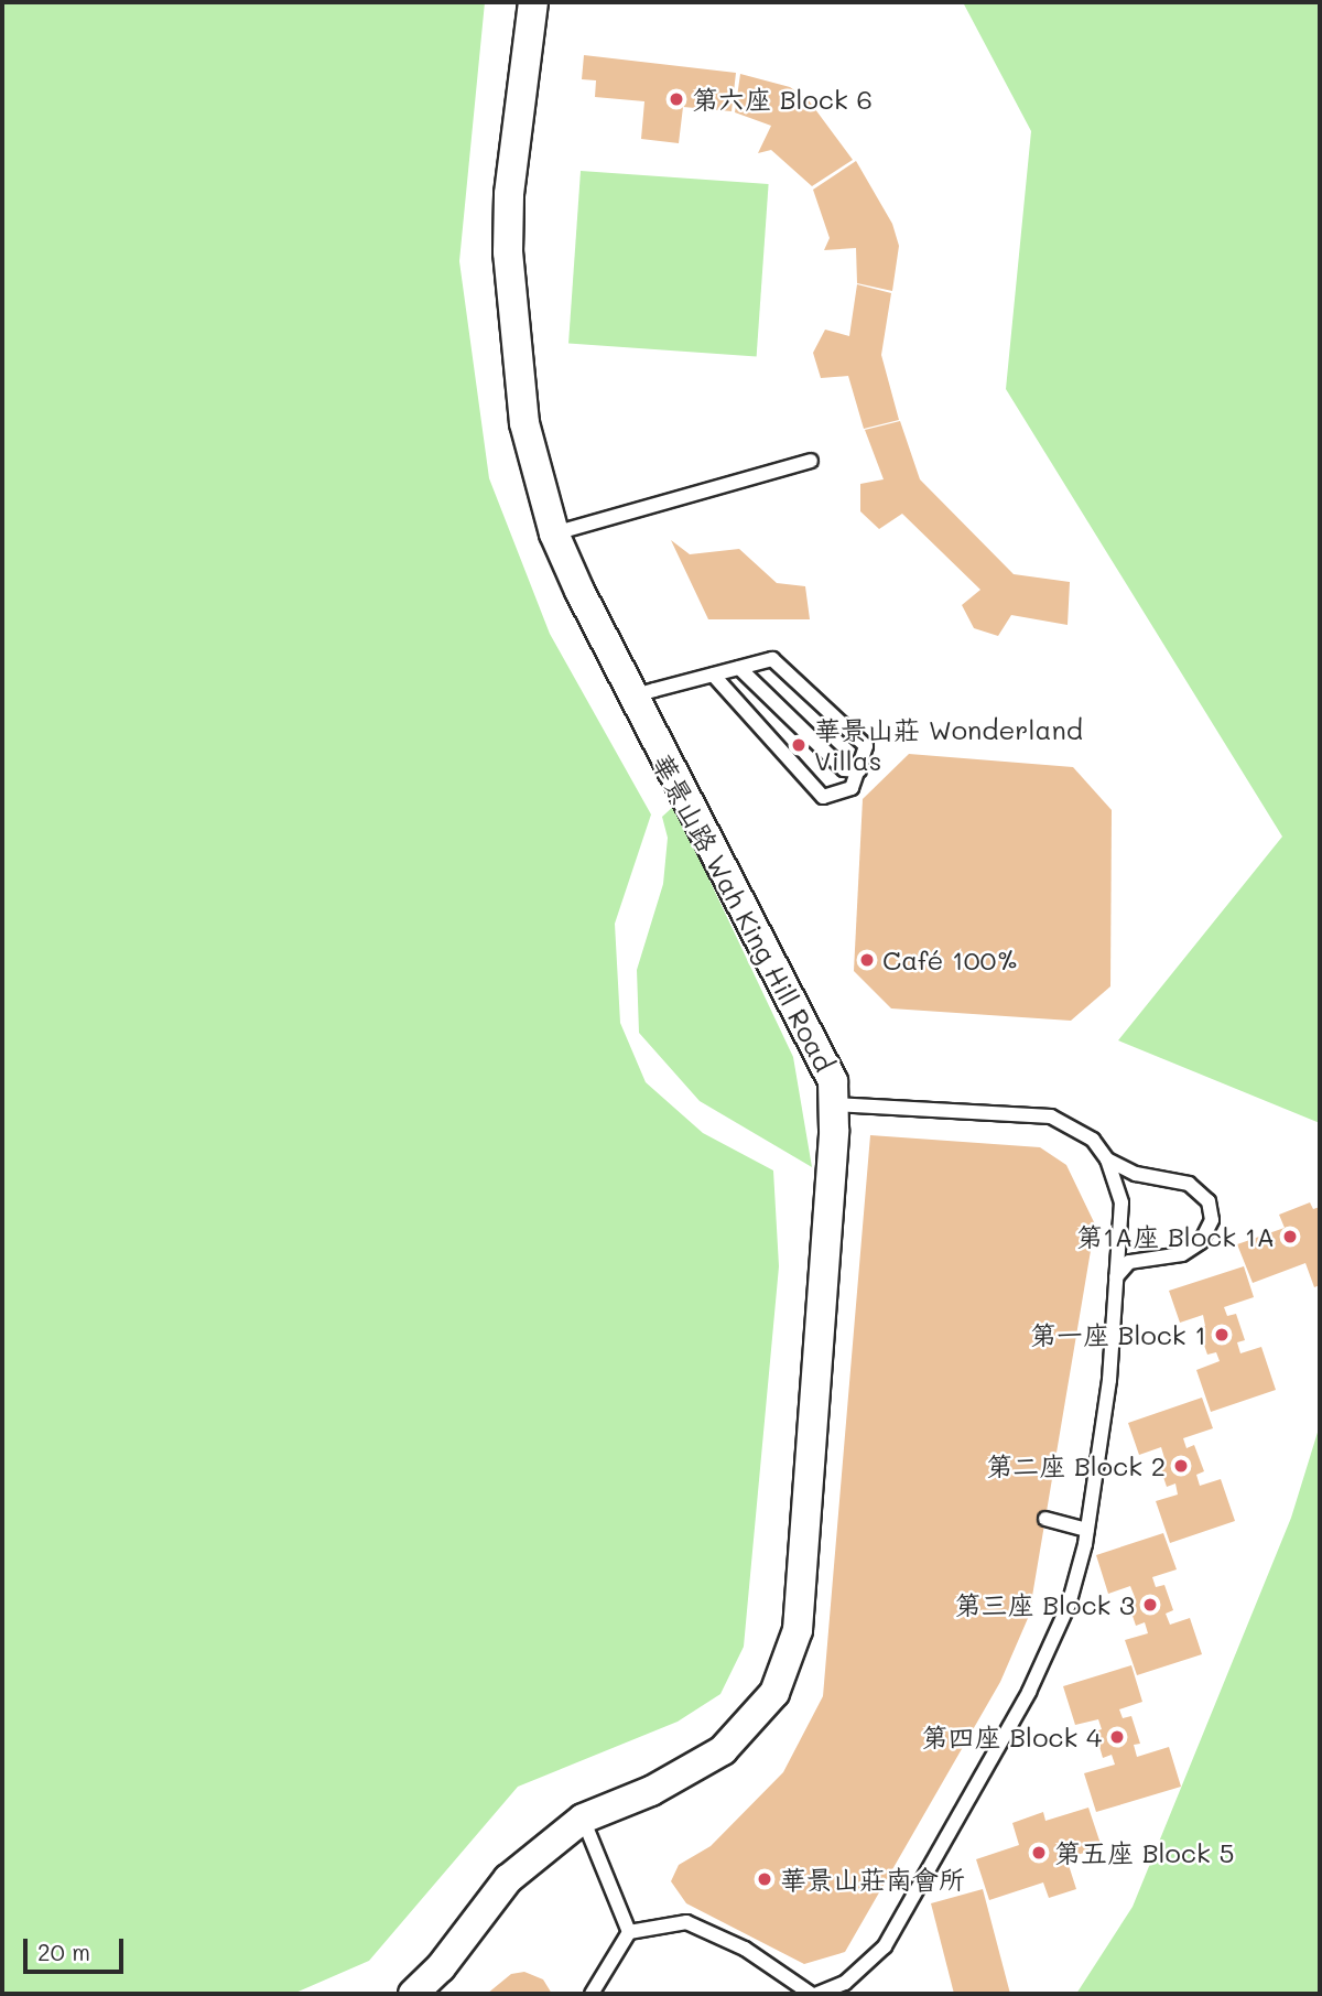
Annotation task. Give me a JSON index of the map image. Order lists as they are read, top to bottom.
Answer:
{
  "streets": {
    "street": ["華景山路 Wah King Hill Road"]
  },
  "places": [
    "第六座 Block 6",
    "華景山莊 Wonderland Villas",
    "Café 100%",
    "第1A座 Block 1A",
    "第一座 Block 1",
    "第二座 Block 2",
    "第三座 Block 3",
    "第四座 Block 4",
    "第五座 Block 5",
    "華景山莊南會所"
  ],
  "scale_bar": "20 m"
}
